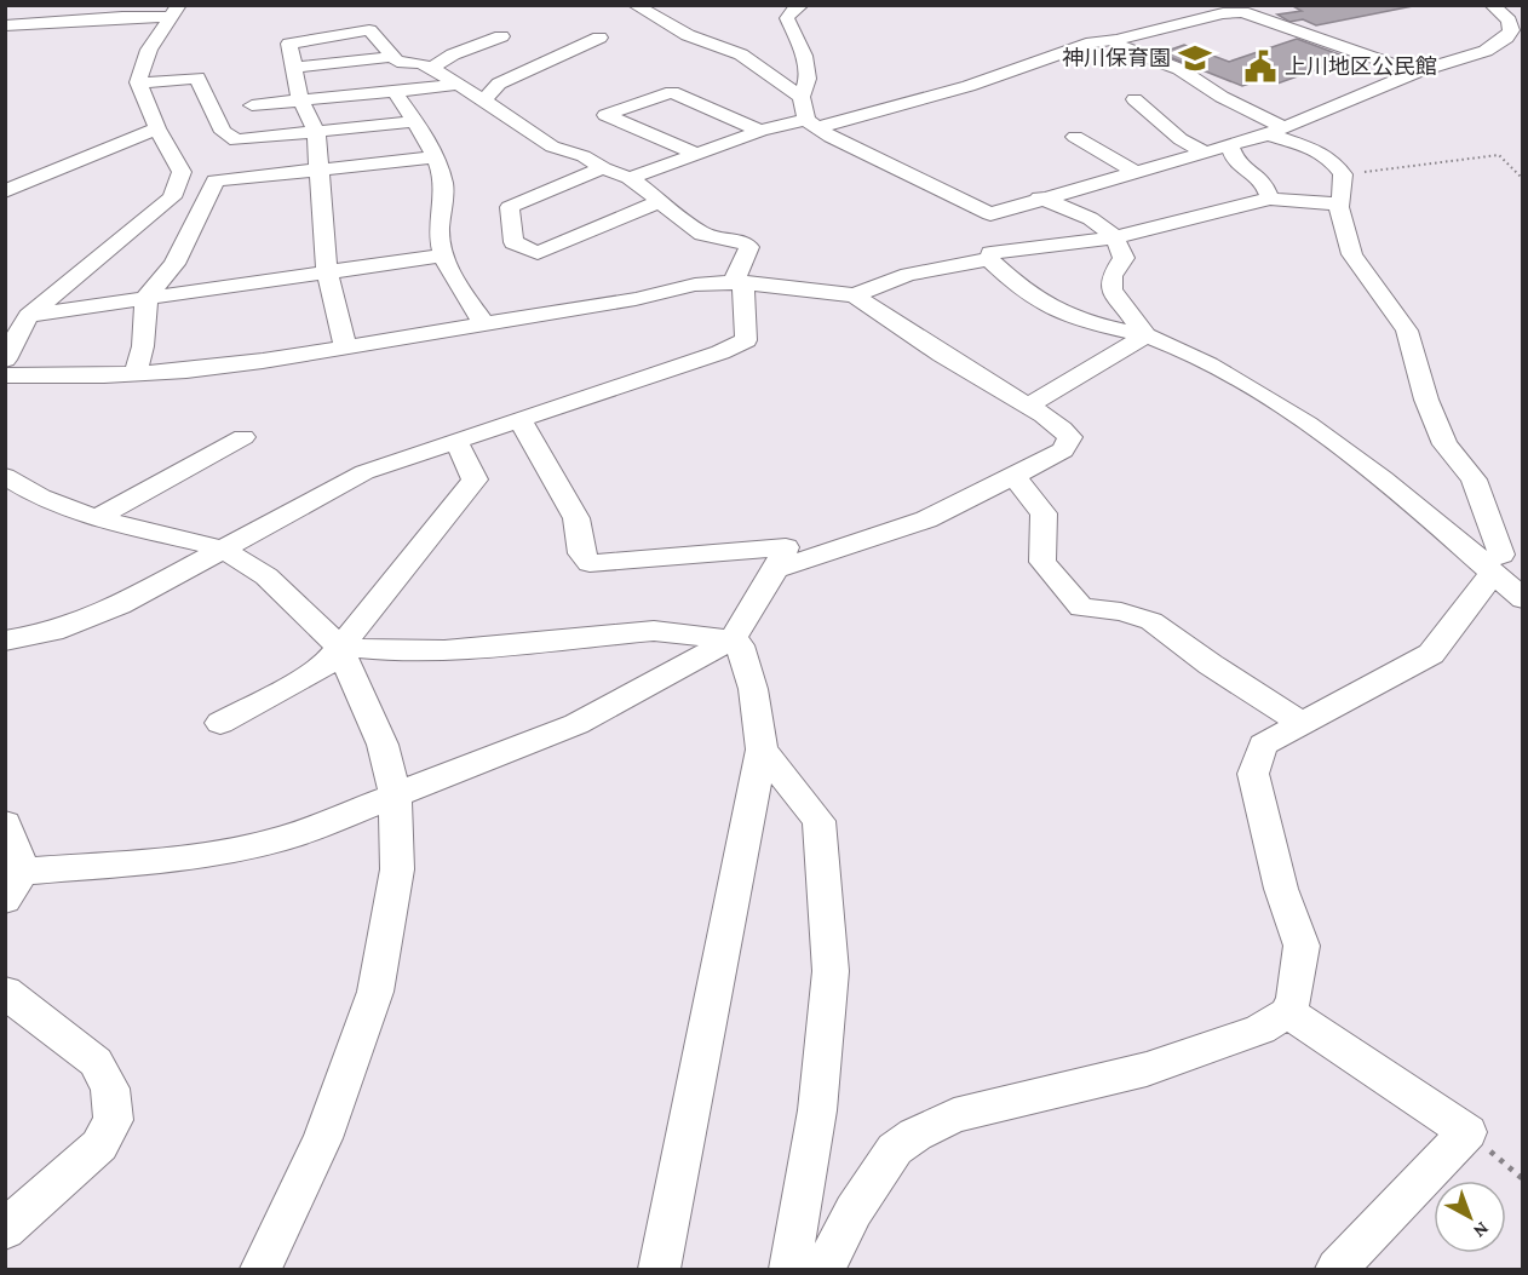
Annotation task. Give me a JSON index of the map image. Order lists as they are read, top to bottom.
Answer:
{
  "places": {
    "school or university": ["神川保育園"],
    "public building": ["上川地区公民館"]
  },
  "north": "bottom right"
}
